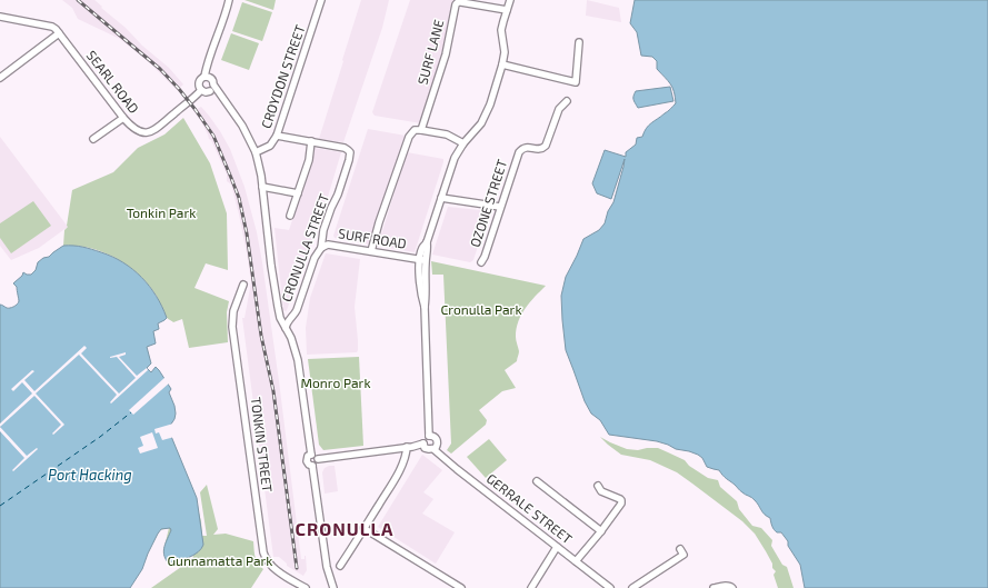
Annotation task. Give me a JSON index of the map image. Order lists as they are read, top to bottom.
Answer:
{
  "streets": {
    "street": [
      "SURF LANE",
      "CROYDON STREET",
      "SEARL ROAD",
      "OZONE STREET",
      "SURF ROAD",
      "CRONULLA STREET",
      "TONKIN STREET",
      "GERRALE STREET"
    ]
  },
  "crossings": [
    ["SURF ROAD", "CRONULLA STREET"]
  ],
  "districts": ["CRONULLA"],
  "water": ["Port Hacking"],
  "parks": [
    "Tonkin Park",
    "Cronulla Park",
    "Monro Park",
    "Gunnamatta Park"
  ]
}
